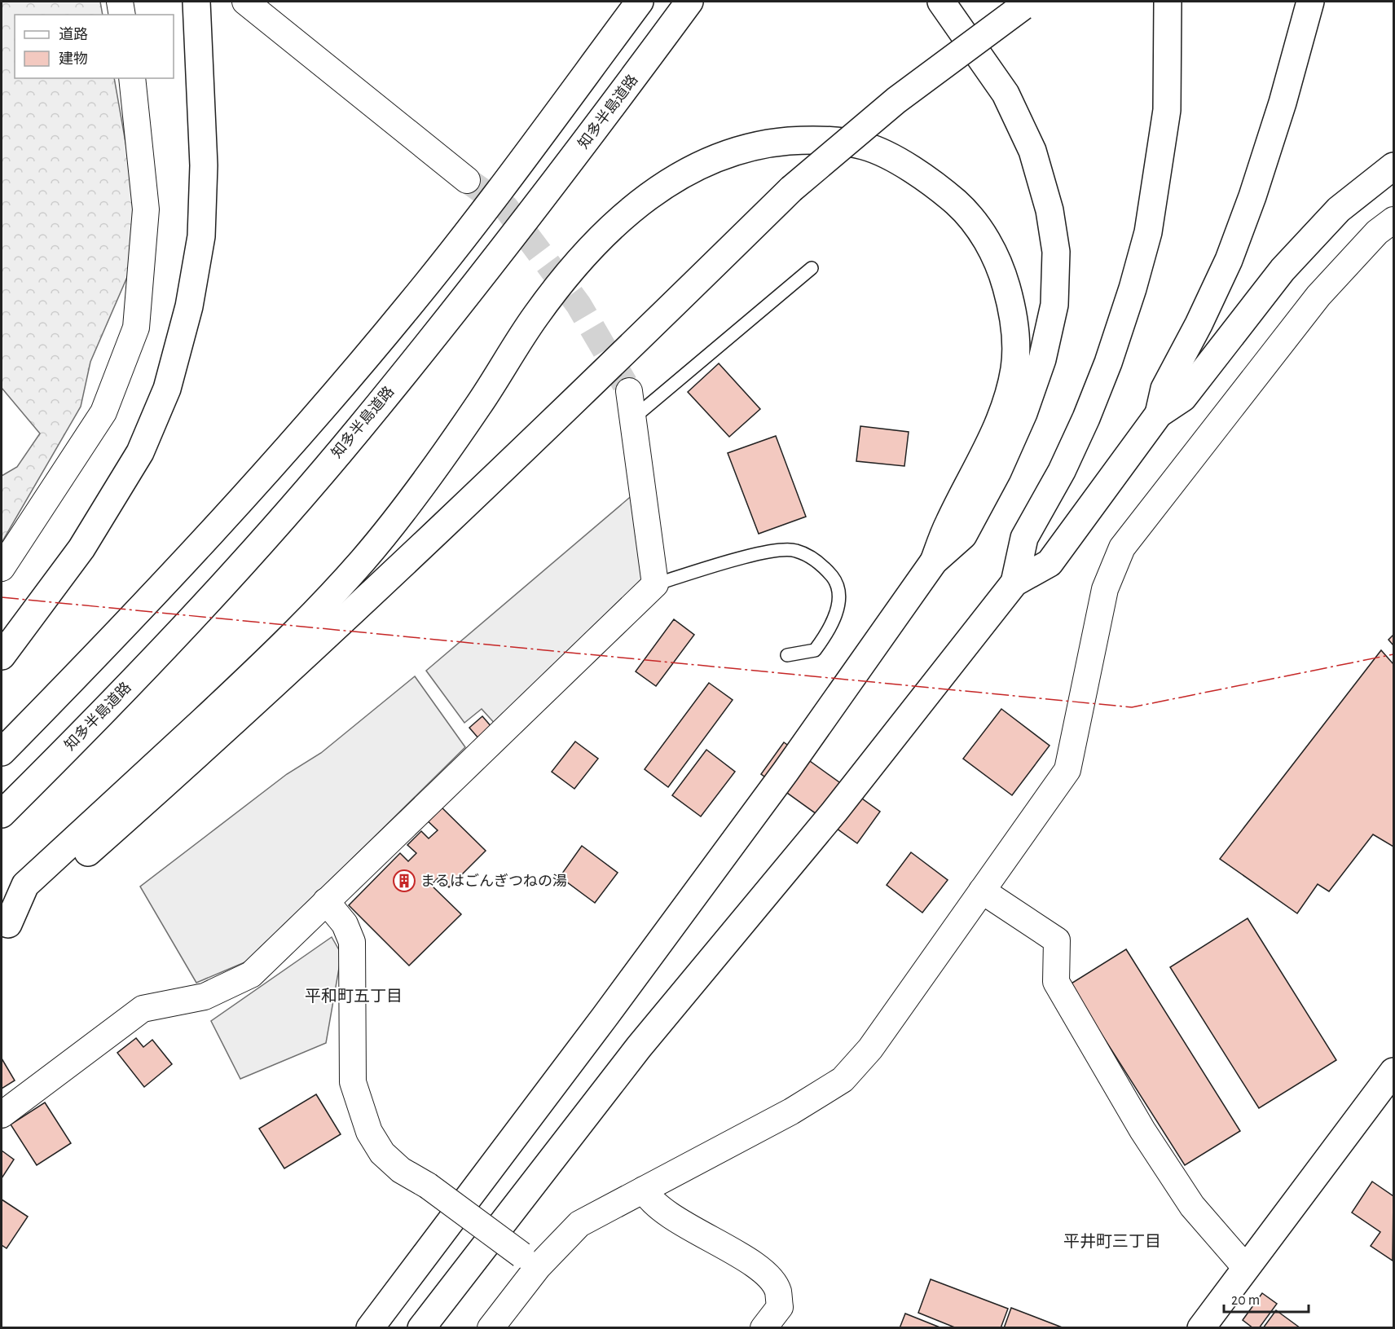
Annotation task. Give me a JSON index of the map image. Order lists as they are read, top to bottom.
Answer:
{
  "streets": {
    "main road": ["知多半島道路"]
  },
  "districts": ["平和町五丁目", "平井町三丁目"],
  "places": {
    "building": ["まるはごんぎつねの湯"]
  },
  "legend": ["道路", "建物"],
  "scale_bar": "20 m"
}
